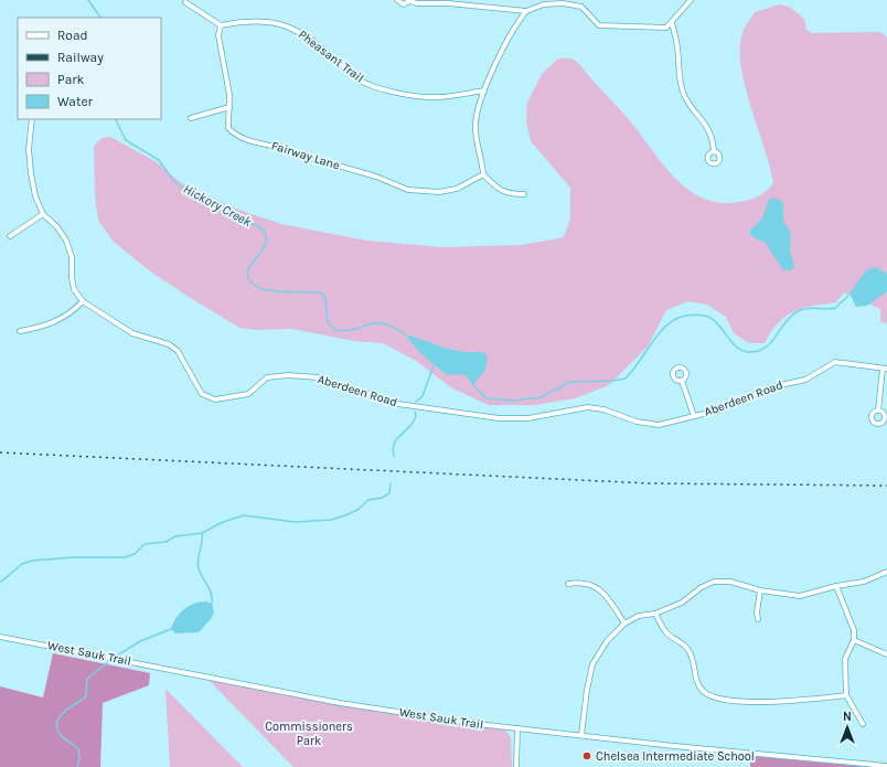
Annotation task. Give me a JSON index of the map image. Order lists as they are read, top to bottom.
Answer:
{
  "streets": {
    "street": [
      "Pheasant Trail",
      "Fairway Lane",
      "Aberdeen Road",
      "West Sauk Trail"
    ]
  },
  "crossings": [
    ["Pheasant Trail", "Fairway Lane"]
  ],
  "water": ["Hickory Creek"],
  "parks": ["Commissioners Park"],
  "places": ["Chelsea Intermediate School"],
  "legend": [
    "Road",
    "Railway",
    "Park",
    "Water"
  ],
  "north": "top"
}
